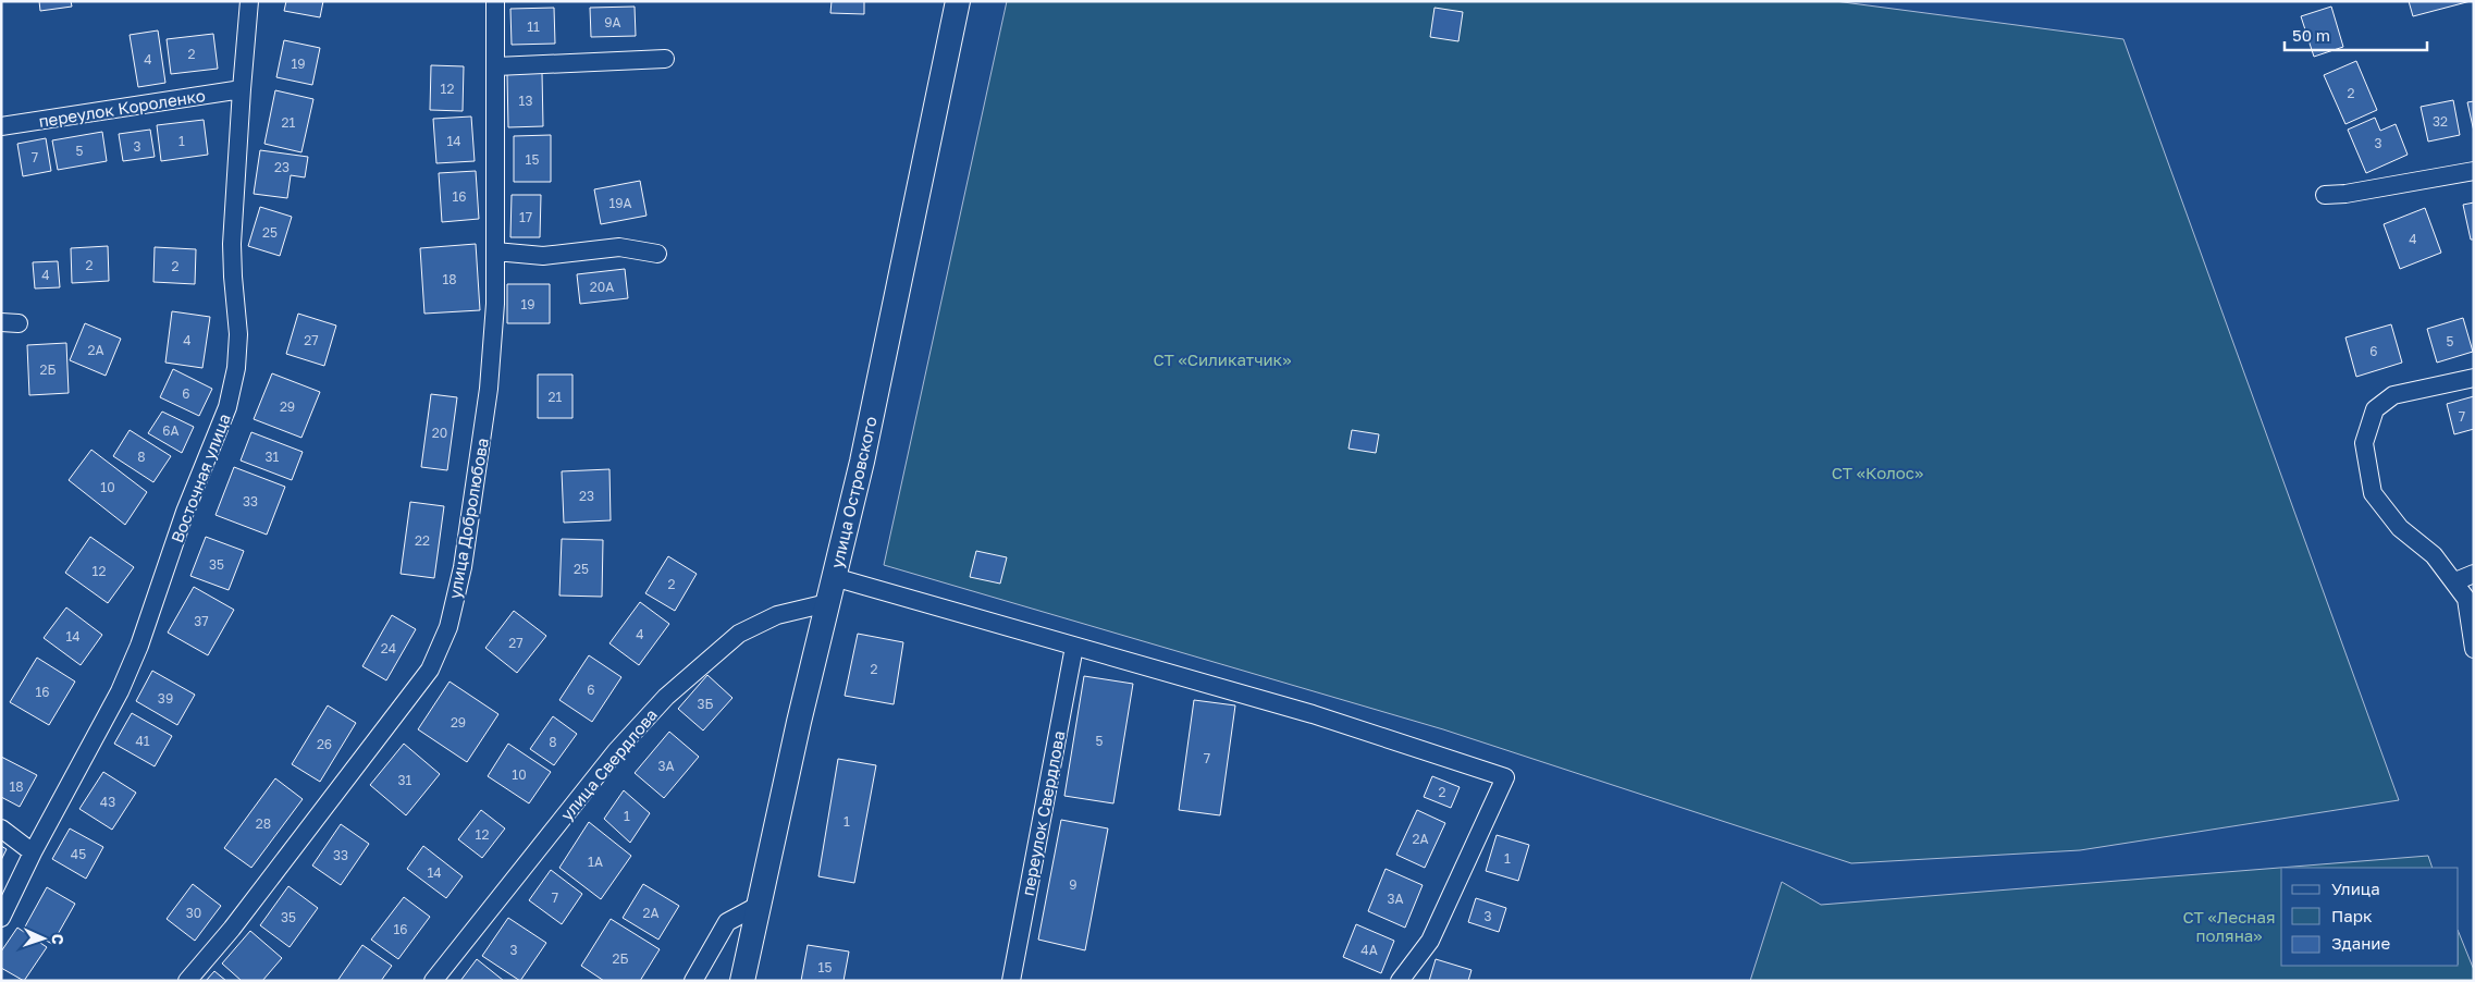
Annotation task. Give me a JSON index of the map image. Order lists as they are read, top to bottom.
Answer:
{
  "streets": {
    "street": [
      "переулок Короленко",
      "Восточная улица",
      "улица Островского",
      "улица Добролюбова",
      "улица Свердлова",
      "переулок Свердлова"
    ]
  },
  "crossings": [
    ["переулок Короленко", "Восточная улица"],
    ["улица Островского", "улица Свердлова"]
  ],
  "parks": ["СТ «Силикатчик»", "СТ «Колос»", "СТ «Лесная поляна»"],
  "house_numbers": [
    "9А",
    "11",
    "2",
    "4",
    "19",
    "12",
    "2",
    "13",
    "32",
    "21",
    "1",
    "14",
    "3",
    "3",
    "5",
    "7",
    "15",
    "23",
    "16",
    "19А",
    "17",
    "25",
    "4",
    "2",
    "2",
    "4",
    "18",
    "20А",
    "19",
    "4",
    "27",
    "5",
    "2А",
    "6",
    "2Б",
    "6",
    "21",
    "29",
    "7",
    "6А",
    "20",
    "8",
    "31",
    "10",
    "23",
    "33",
    "22",
    "35",
    "25",
    "12",
    "2",
    "37",
    "4",
    "14",
    "27",
    "24",
    "2",
    "6",
    "16",
    "39",
    "3Б",
    "29",
    "41",
    "5",
    "8",
    "26",
    "7",
    "3А",
    "10",
    "31",
    "18",
    "2",
    "43",
    "1",
    "1",
    "28",
    "12",
    "2А",
    "45",
    "33",
    "1",
    "1А",
    "14",
    "9",
    "7",
    "3А",
    "30",
    "2А",
    "3",
    "35",
    "16",
    "3",
    "4А",
    "2Б",
    "15"
  ],
  "legend": ["Улица", "Парк", "Здание"],
  "scale_bar": "50 m",
  "north": "right"
}
